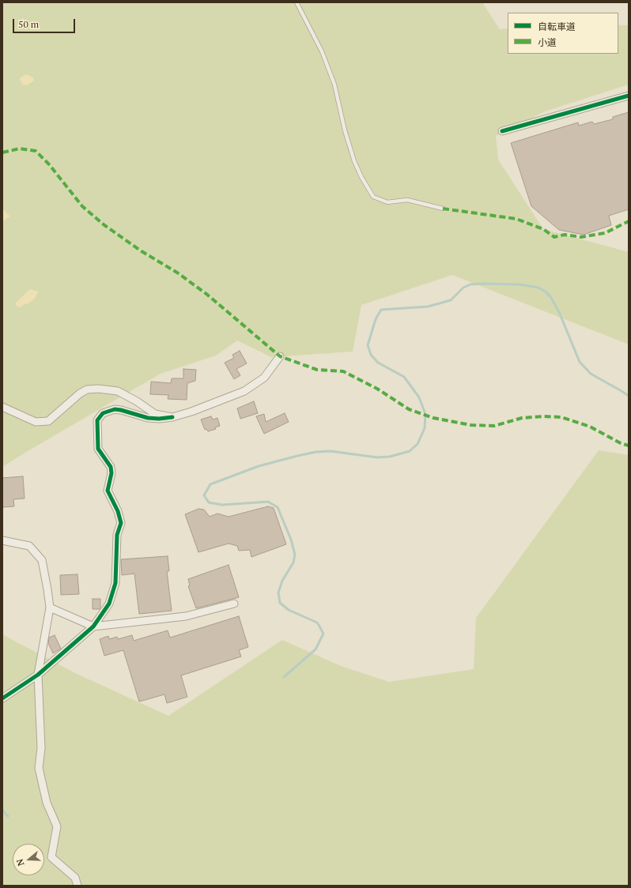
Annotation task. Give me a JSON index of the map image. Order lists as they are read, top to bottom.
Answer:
{
  "legend": ["自転車道", "小道"],
  "scale_bar": "50 m",
  "north": "left"
}
